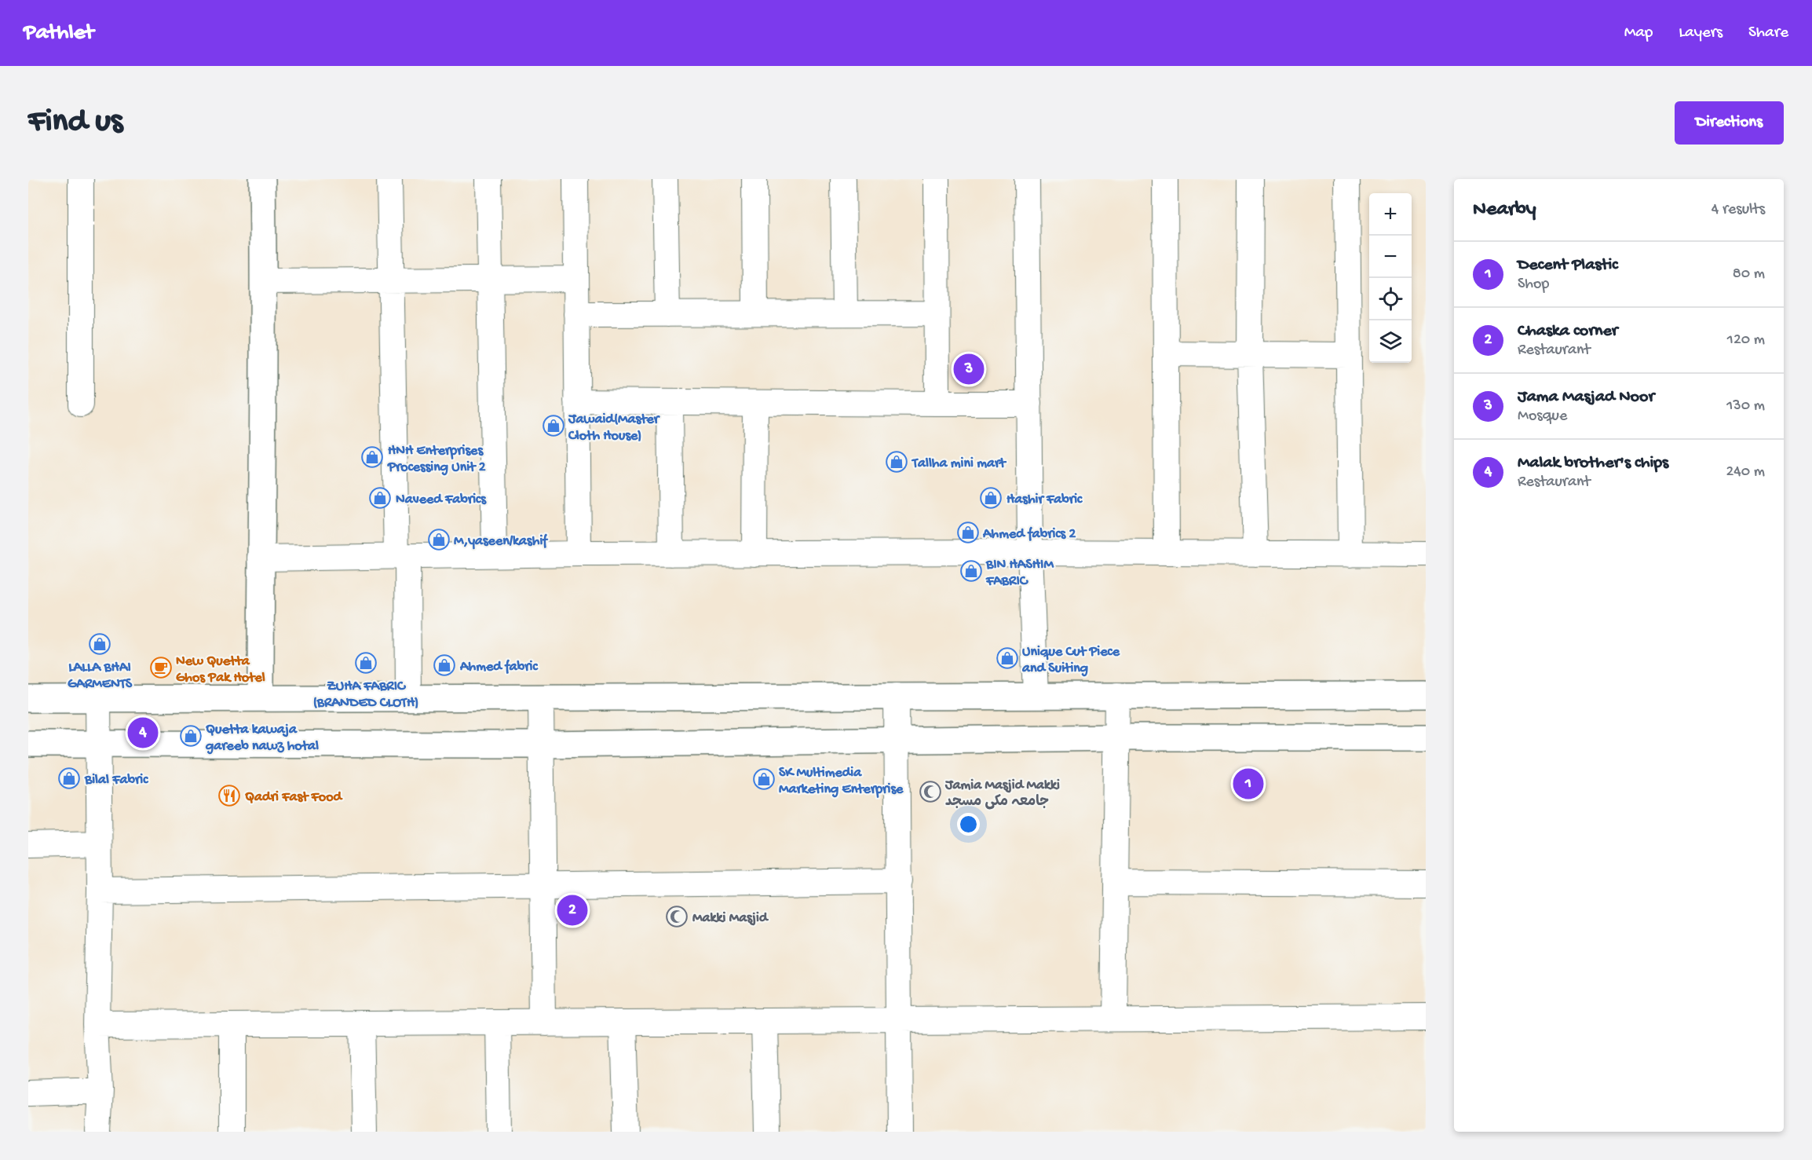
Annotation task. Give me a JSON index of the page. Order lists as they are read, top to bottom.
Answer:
{
  "places": {
    "shop": [
      "Jawaid(Master Cloth House)",
      "HNH Enterprises Processing Unit 2",
      "Tallha mini mart",
      "Naveed Fabrics",
      "Hashir Fabric",
      "Ahmed fabrics 2",
      "M,yaseen/kashif",
      "BIN HASHIM FABRIC",
      "LALLA BHAI GARMENTS",
      "Unique Cut Piece and Suiting",
      "ZUHA FABRIC (BRANDED CLOTH)",
      "Ahmed fabric",
      "Quetta kawaja gareeb nawz hotal",
      "Bilal Fabric",
      "SK Multimedia Marketing Enterprise"
    ],
    "cafe": ["New Quetta Ghos Pak Hotel"],
    "mosque": ["Jamia Masjid Makki جامعہ مکی مسجد", "Makki Masjid"],
    "restaurant": ["Qadri Fast Food"]
  },
  "page": {
    "header": "Pathlet",
    "nav": ["Map", "Layers", "Share"],
    "buttons": "Directions",
    "title": "Find us",
    "heading": ["Nearby", "4 results"],
    "map_buttons": ["+", "−"],
    "list": [
      {
        "mark": "1",
        "name": "Decent Plastic",
        "note": "Shop",
        "value": "80 m"
      },
      {
        "mark": "2",
        "name": "Chaska corner",
        "note": "Restaurant",
        "value": "120 m"
      },
      {
        "mark": "3",
        "name": "Jama Masjad Noor",
        "note": "Mosque",
        "value": "130 m"
      },
      {
        "mark": "4",
        "name": "Malak brother's chips",
        "note": "Restaurant",
        "value": "240 m"
      }
    ],
    "pins": [
      "3",
      "4",
      "1",
      "2"
    ]
  }
}
